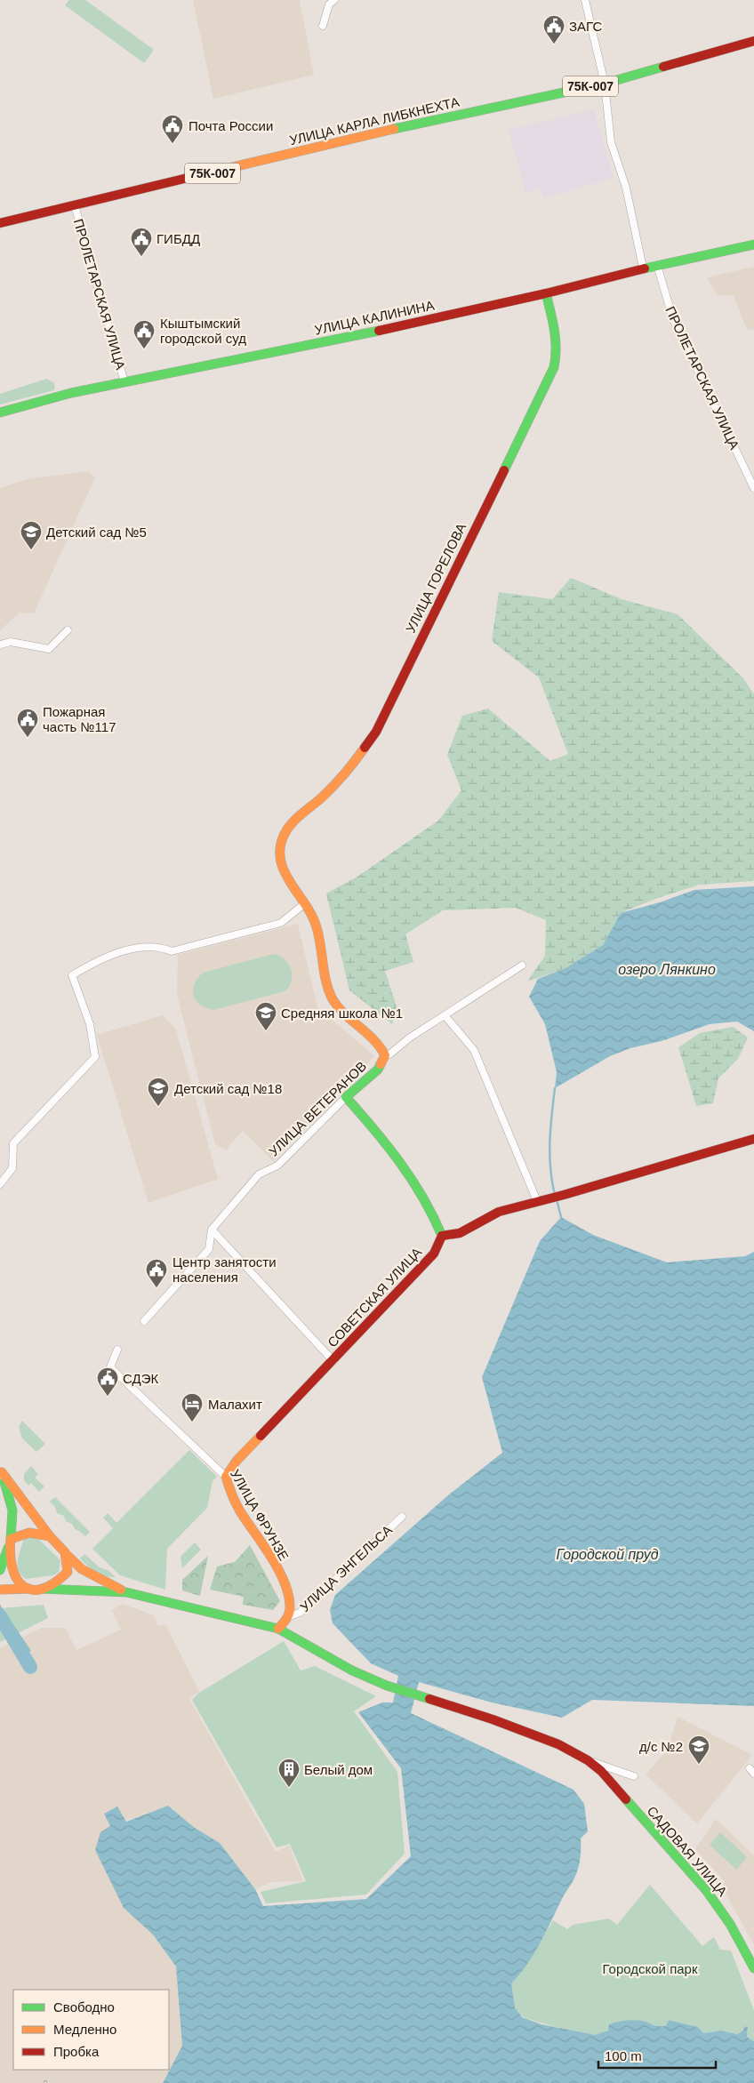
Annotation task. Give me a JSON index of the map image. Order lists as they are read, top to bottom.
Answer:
{
  "streets": {
    "street": [
      "75К-007",
      "УЛИЦА КАРЛА ЛИБКНЕХТА",
      "ПРОЛЕТАРСКАЯ УЛИЦА",
      "УЛИЦА КАЛИНИНА",
      "УЛИЦА ГОРЕЛОВА",
      "УЛИЦА ВЕТЕРАНОВ",
      "СОВЕТСКАЯ УЛИЦА",
      "УЛИЦА ФРУНЗЕ",
      "УЛИЦА ЭНГЕЛЬСА",
      "САДОВАЯ УЛИЦА"
    ]
  },
  "crossings": [
    ["УЛИЦА КАРЛА ЛИБКНЕХТА", "ПРОЛЕТАРСКАЯ УЛИЦА"],
    ["ПРОЛЕТАРСКАЯ УЛИЦА", "УЛИЦА КАЛИНИНА"],
    ["УЛИЦА КАЛИНИНА", "УЛИЦА ГОРЕЛОВА"],
    ["СОВЕТСКАЯ УЛИЦА", "УЛИЦА ФРУНЗЕ"],
    ["УЛИЦА ФРУНЗЕ", "УЛИЦА ЭНГЕЛЬСА"]
  ],
  "water": ["озеро Лянкино", "Городской пруд"],
  "parks": ["Городской парк"],
  "places": {
    "public building": [
      "ЗАГС",
      "Почта России",
      "ГИБДД",
      "Кыштымский городской суд",
      "Пожарная часть №117",
      "Центр занятости населения",
      "СДЭК"
    ],
    "school or university": [
      "Детский сад №5",
      "Средняя школа №1",
      "Детский сад №18",
      "д/с №2"
    ],
    "hotel": ["Малахит"],
    "building": ["Белый дом"]
  },
  "legend": ["Свободно", "Медленно", "Пробка"],
  "scale_bar": "100 m"
}
